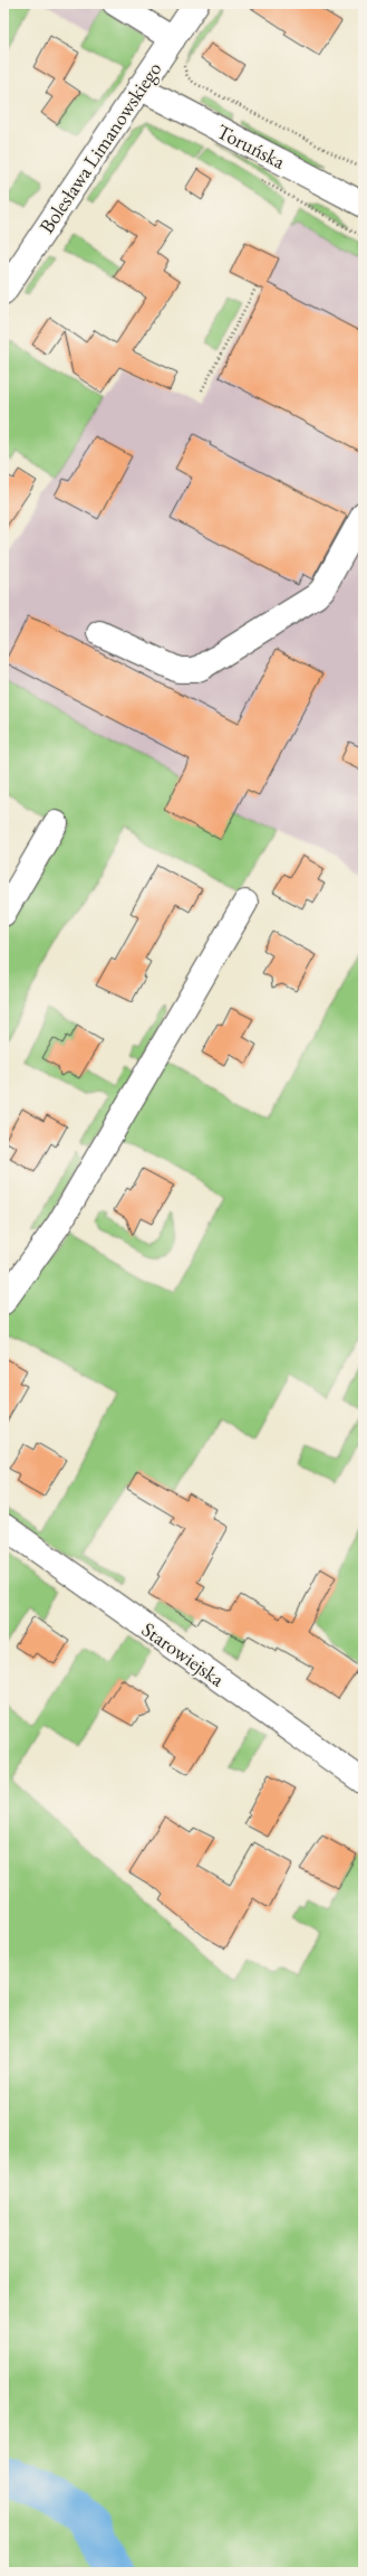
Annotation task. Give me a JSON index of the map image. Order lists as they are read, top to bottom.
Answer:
{
  "streets": {
    "street": ["Toruńska", "Bolesława Limanowskiego", "Starowiejska"]
  },
  "crossings": [
    ["Toruńska", "Bolesława Limanowskiego"]
  ]
}
